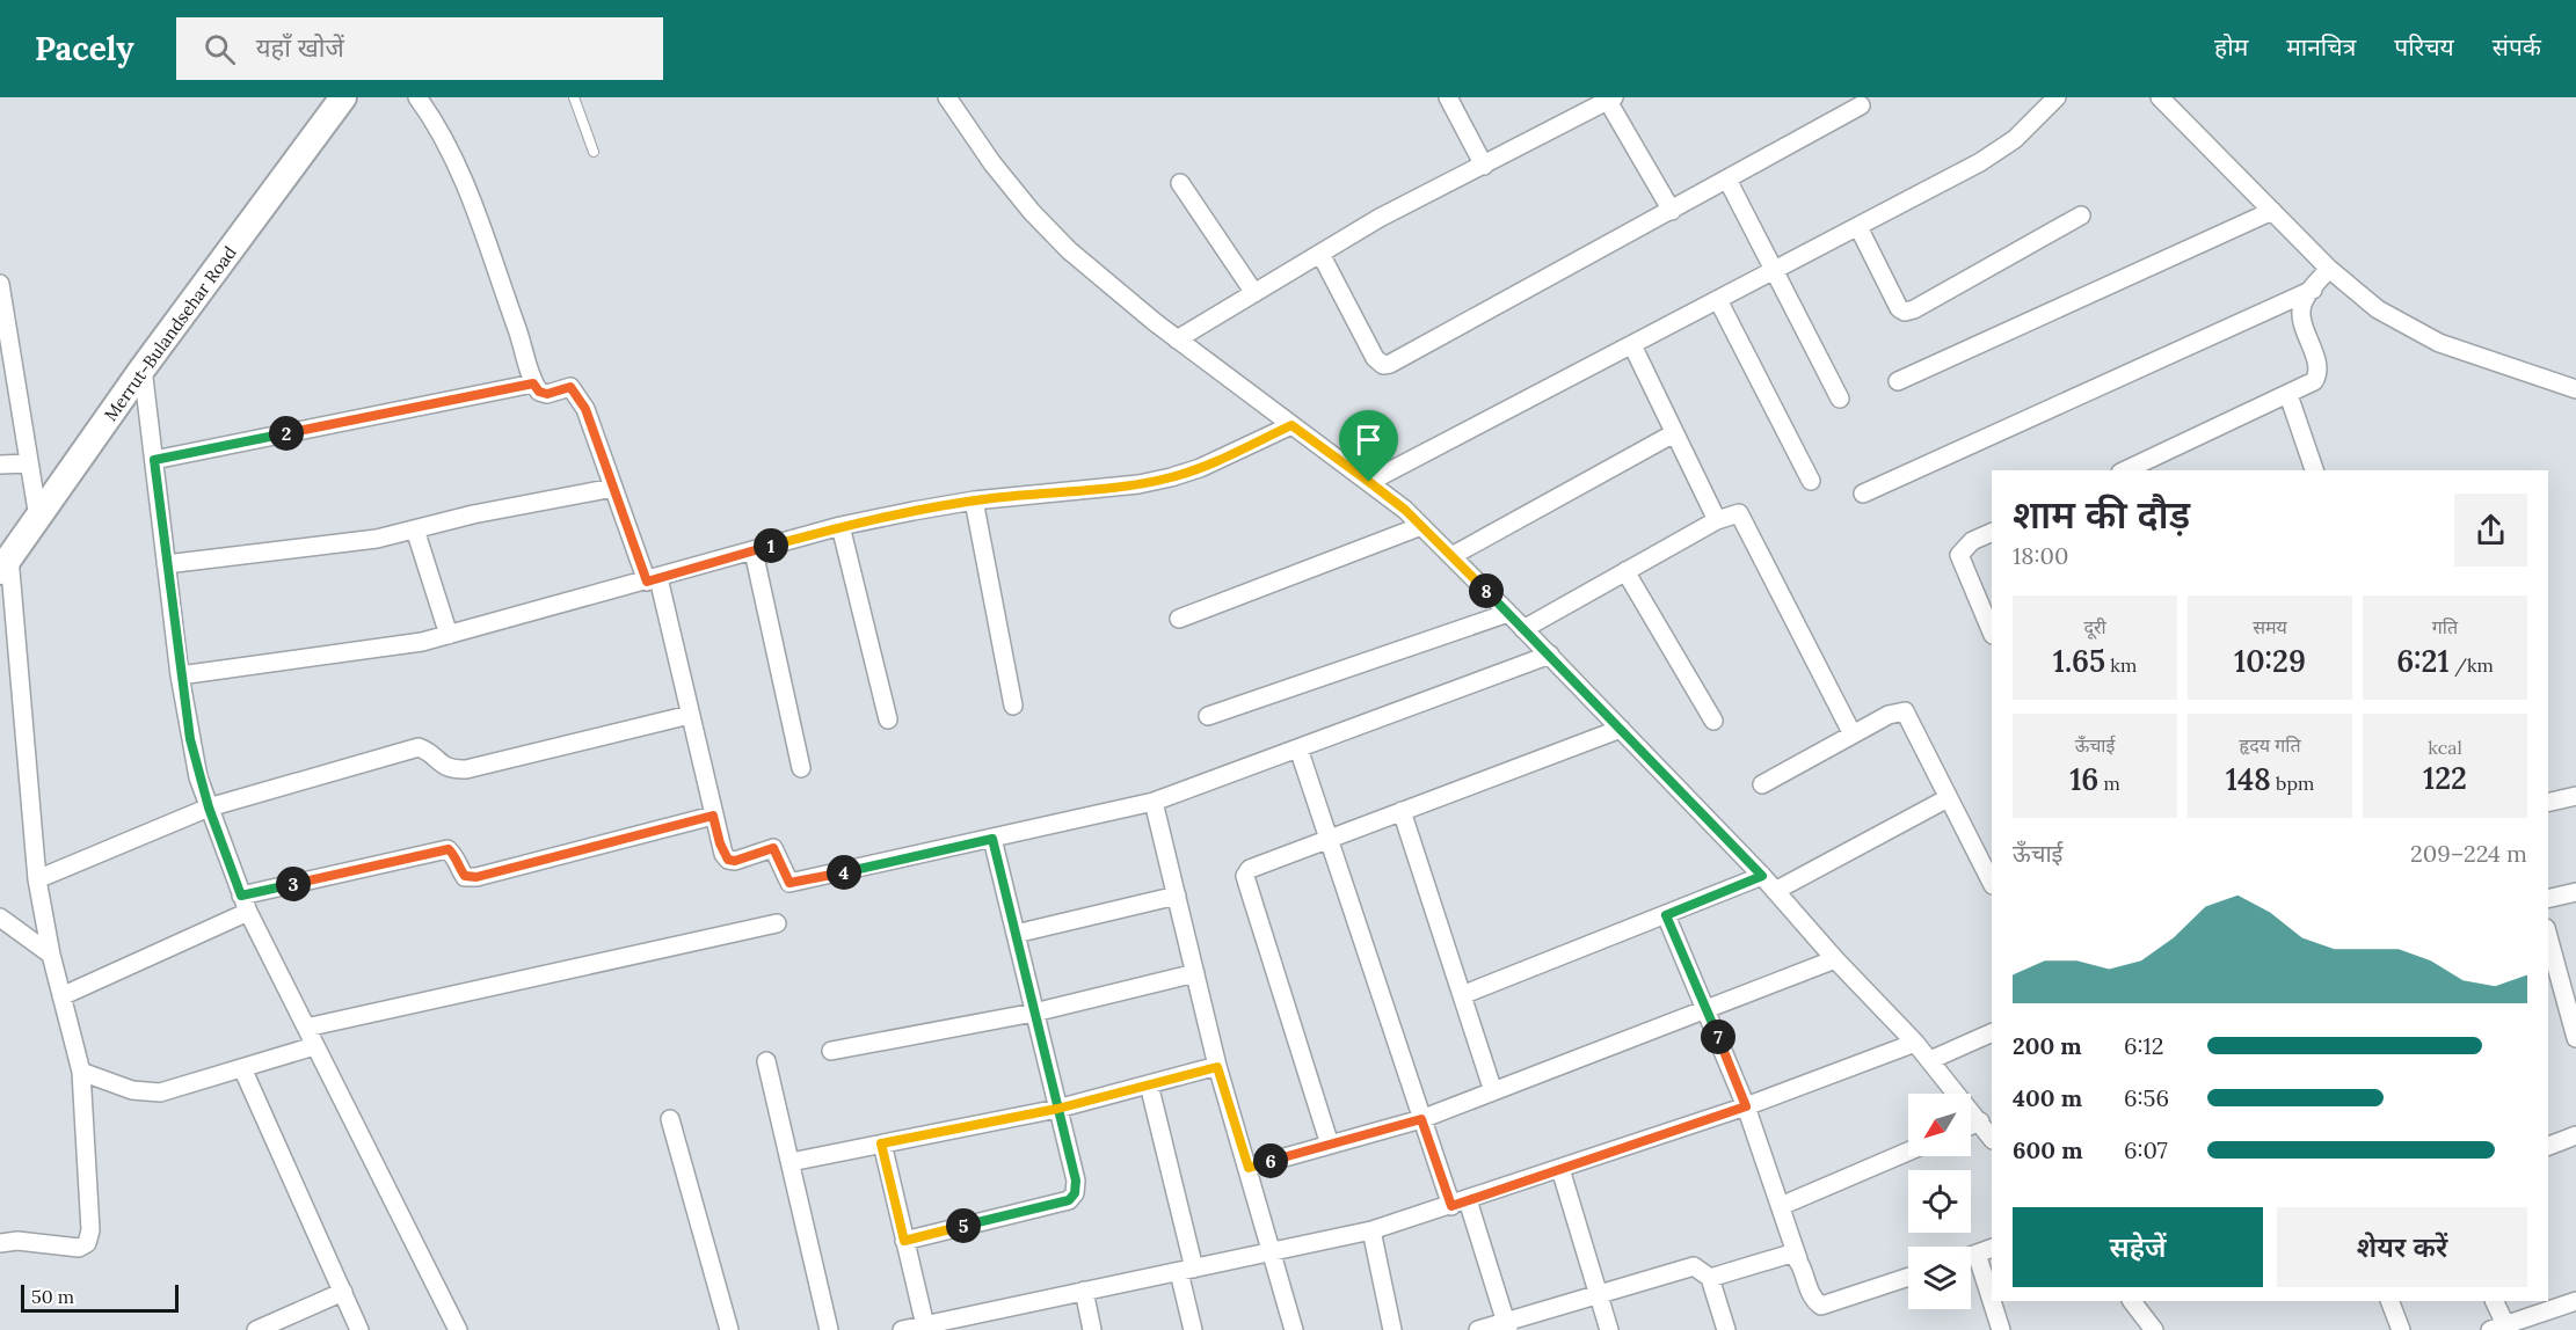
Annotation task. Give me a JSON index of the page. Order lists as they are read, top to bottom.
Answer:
{
  "streets": {
    "main road": ["Merrut-Bulandsehar Road"]
  },
  "scale_bar": "50 m",
  "north": "bottom left",
  "page": {
    "header": "Pacely",
    "search": "यहाँ खोजें",
    "nav": [
      "होम",
      "मानचित्र",
      "परिचय",
      "संपर्क"
    ],
    "pins": [
      "2",
      "1",
      "8",
      "4",
      "3",
      "7",
      "6",
      "5"
    ],
    "heading": ["शाम की दौड़", "18:00"],
    "stats": [
      ["दूरी", "1.65 km"],
      ["समय", "10:29"],
      ["गति", "6:21 /km"],
      ["ऊँचाई", "16 m"],
      ["हृदय गति", "148 bpm"],
      ["kcal", "122"]
    ],
    "chart": ["ऊँचाई", "209–224 m"],
    "list": [
      {
        "name": "200 m",
        "note": "6:12"
      },
      {
        "name": "400 m",
        "note": "6:56"
      },
      {
        "name": "600 m",
        "note": "6:07"
      }
    ],
    "buttons": ["सहेजें", "शेयर करें"],
    "scale": "50 m"
  }
}
